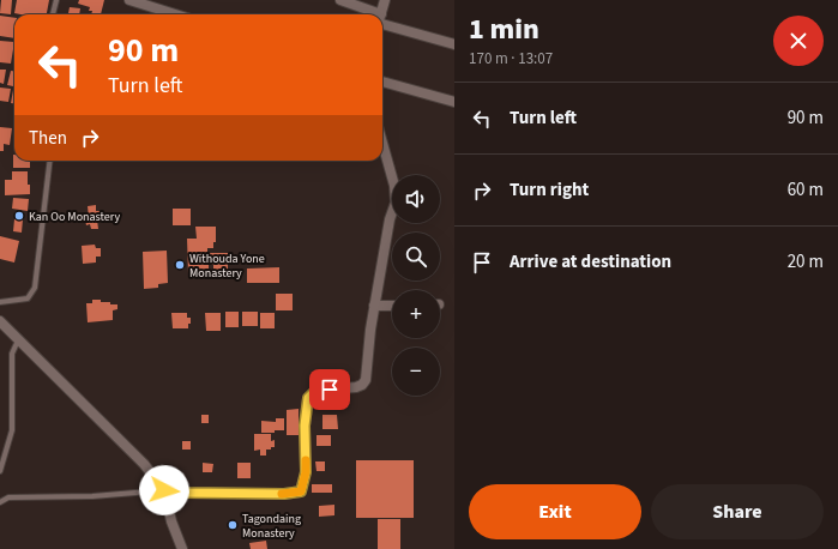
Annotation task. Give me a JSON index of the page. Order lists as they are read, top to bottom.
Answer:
{
  "places": ["Kan Oo Monastery", "Withouda Yone Monastery", "Tagondaing Monastery"],
  "page": {
    "heading": ["1 min", "170 m · 13:07"],
    "turn": ["90 m", "Turn left"],
    "list": [
      {
        "name": "Turn left",
        "value": "90 m"
      },
      {
        "name": "Turn right",
        "value": "60 m"
      },
      {
        "name": "Arrive at destination",
        "value": "20 m"
      }
    ],
    "then": "Then",
    "map_buttons": ["+", "−"],
    "buttons": ["Exit", "Share"]
  }
}
